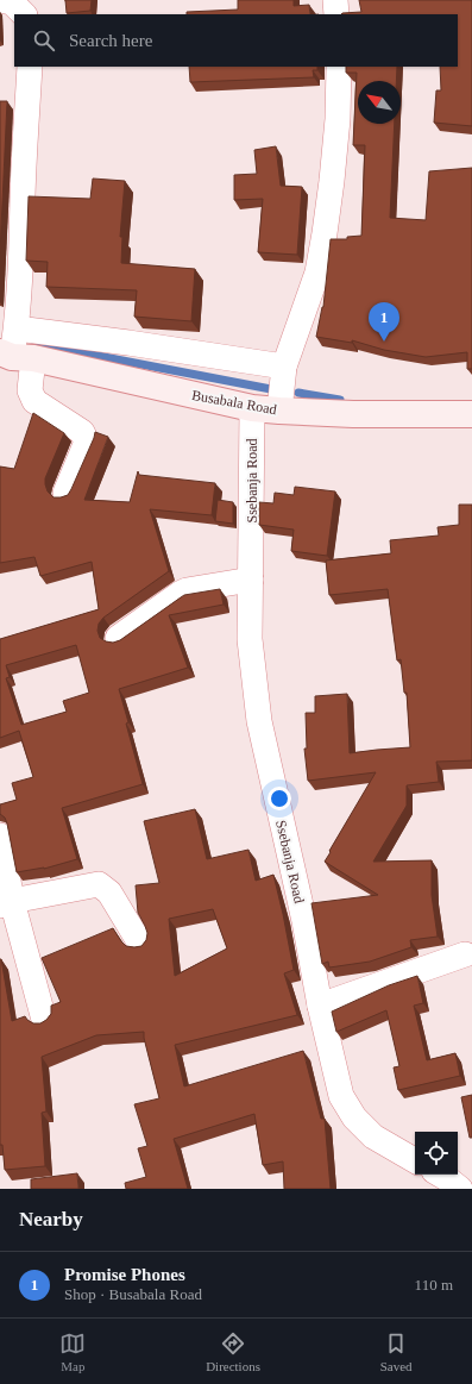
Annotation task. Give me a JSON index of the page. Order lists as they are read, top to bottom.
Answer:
{
  "streets": {
    "street": ["Busabala Road", "Ssebanja Road"]
  },
  "crossings": [
    ["Busabala Road", "Ssebanja Road"]
  ],
  "north": "top left",
  "page": {
    "search": "Search here",
    "pins": "1",
    "heading": "Nearby",
    "list": [
      {
        "mark": "1",
        "name": "Promise Phones",
        "note": "Shop · Busabala Road",
        "value": "110 m"
      }
    ],
    "nav": ["Map", "Directions", "Saved"]
  }
}
